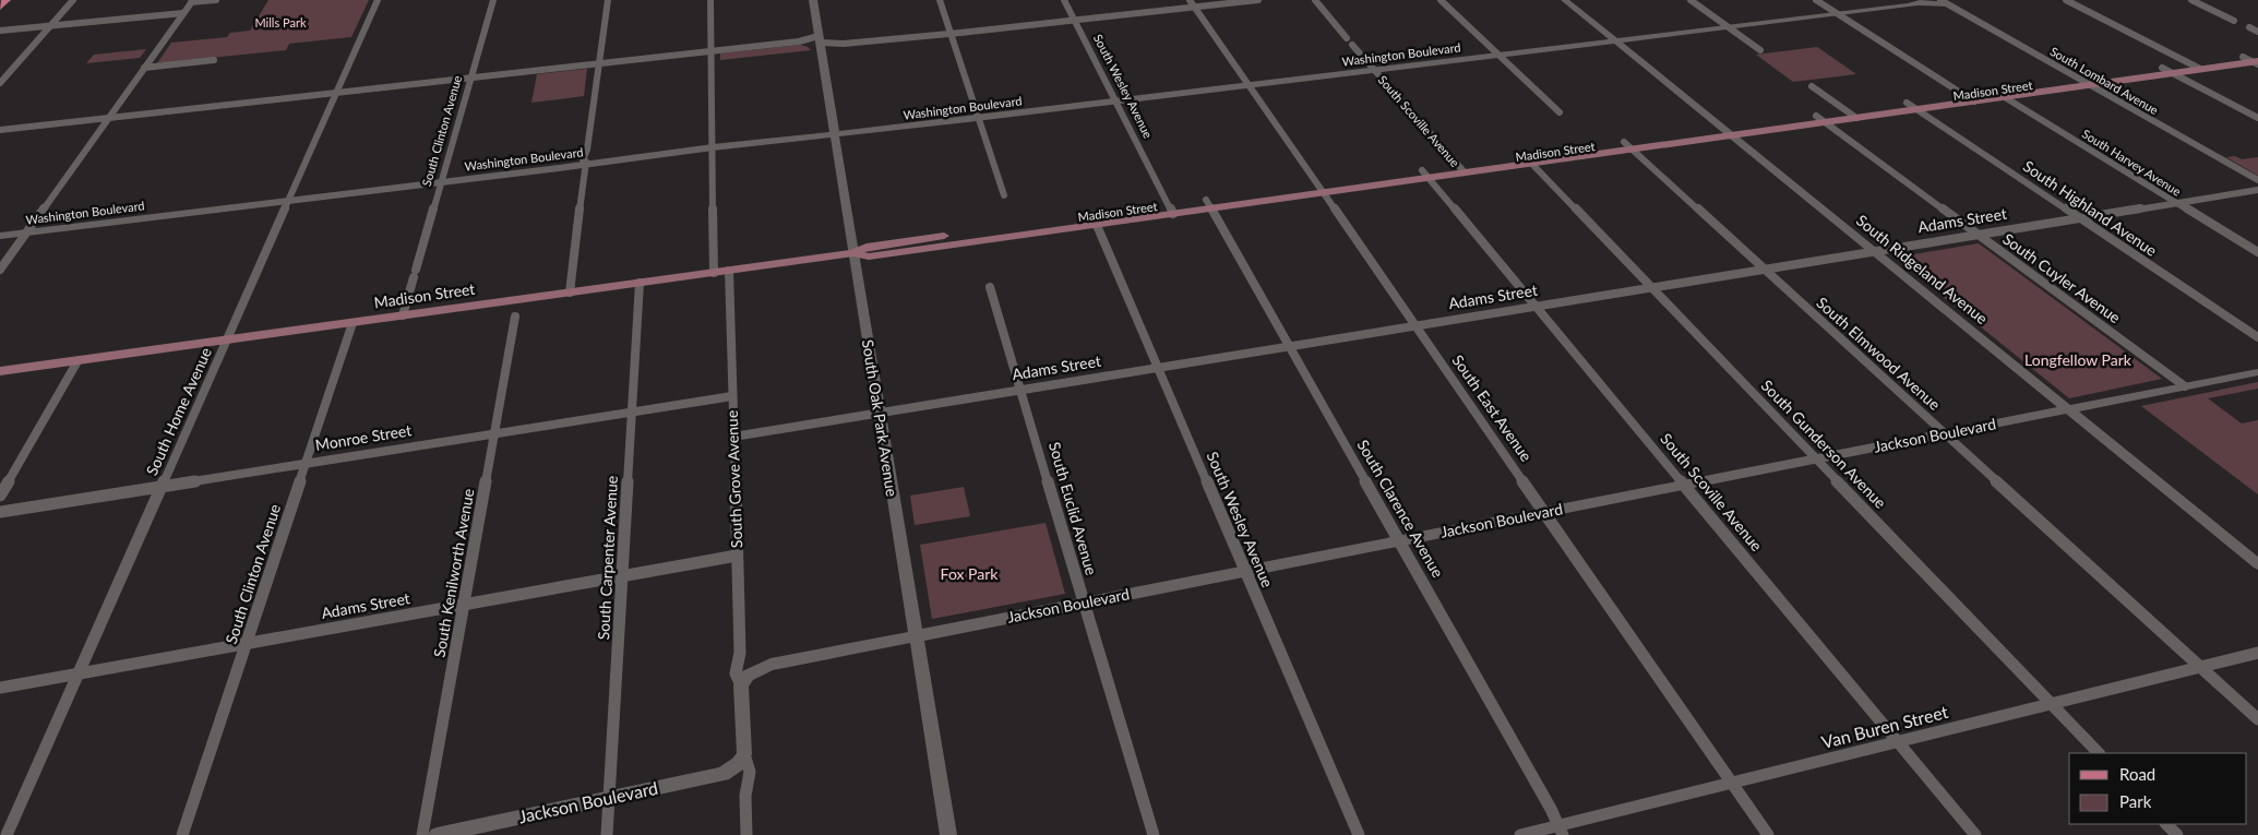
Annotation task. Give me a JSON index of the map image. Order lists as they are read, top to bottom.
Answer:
{
  "streets": {
    "main road": ["Madison Street"],
    "street": [
      "Washington Boulevard",
      "South Lombard Avenue",
      "South Wesley Avenue",
      "South Scoville Avenue",
      "South Clinton Avenue",
      "South Harvey Avenue",
      "South Highland Avenue",
      "Adams Street",
      "South Ridgeland Avenue",
      "South Cuyler Avenue",
      "South Elmwood Avenue",
      "South East Avenue",
      "South Home Avenue",
      "South Oak Park Avenue",
      "Jackson Boulevard",
      "Monroe Street",
      "South Gunderson Avenue",
      "South Grove Avenue",
      "South Euclid Avenue",
      "South Clarence Avenue",
      "South Carpenter Avenue",
      "South Kenilworth Avenue",
      "Van Buren Street"
    ]
  },
  "crossings": [
    ["Washington Boulevard", "South Wesley Avenue"],
    ["Washington Boulevard", "South Scoville Avenue"],
    ["Washington Boulevard", "South Clinton Avenue"],
    ["Washington Boulevard", "South Ridgeland Avenue"],
    ["Washington Boulevard", "South East Avenue"],
    ["Washington Boulevard", "South Home Avenue"],
    ["Washington Boulevard", "South Oak Park Avenue"],
    ["South Lombard Avenue", "Madison Street"],
    ["South Wesley Avenue", "Madison Street"],
    ["South Wesley Avenue", "Adams Street"],
    ["South Wesley Avenue", "Jackson Boulevard"],
    ["Madison Street", "South Scoville Avenue"],
    ["Madison Street", "South Clinton Avenue"],
    ["Madison Street", "South Harvey Avenue"],
    ["Madison Street", "South Highland Avenue"],
    ["Madison Street", "South Ridgeland Avenue"],
    ["Madison Street", "South Cuyler Avenue"],
    ["Madison Street", "South Elmwood Avenue"],
    ["Madison Street", "South East Avenue"],
    ["Madison Street", "South Home Avenue"],
    ["Madison Street", "South Oak Park Avenue"],
    ["Madison Street", "South Gunderson Avenue"],
    ["Madison Street", "South Grove Avenue"],
    ["Madison Street", "South Clarence Avenue"],
    ["Madison Street", "South Carpenter Avenue"],
    ["South Scoville Avenue", "Adams Street"],
    ["South Scoville Avenue", "Jackson Boulevard"],
    ["South Scoville Avenue", "Van Buren Street"],
    ["South Clinton Avenue", "Adams Street"],
    ["South Clinton Avenue", "Monroe Street"],
    ["South Harvey Avenue", "Adams Street"],
    ["South Highland Avenue", "Adams Street"],
    ["Adams Street", "South Ridgeland Avenue"],
    ["Adams Street", "South Cuyler Avenue"],
    ["Adams Street", "South Elmwood Avenue"],
    ["Adams Street", "South East Avenue"],
    ["Adams Street", "South Home Avenue"],
    ["Adams Street", "South Oak Park Avenue"],
    ["Adams Street", "South Gunderson Avenue"],
    ["Adams Street", "South Grove Avenue"],
    ["Adams Street", "South Euclid Avenue"],
    ["Adams Street", "South Clarence Avenue"],
    ["Adams Street", "South Carpenter Avenue"],
    ["Adams Street", "South Kenilworth Avenue"],
    ["South Ridgeland Avenue", "Jackson Boulevard"],
    ["South Cuyler Avenue", "Jackson Boulevard"],
    ["South Elmwood Avenue", "Jackson Boulevard"],
    ["South Elmwood Avenue", "Van Buren Street"],
    ["South East Avenue", "Jackson Boulevard"],
    ["South East Avenue", "Van Buren Street"],
    ["South Home Avenue", "Monroe Street"],
    ["South Oak Park Avenue", "Jackson Boulevard"],
    ["Jackson Boulevard", "South Gunderson Avenue"],
    ["Jackson Boulevard", "South Grove Avenue"],
    ["Jackson Boulevard", "South Euclid Avenue"],
    ["Jackson Boulevard", "South Clarence Avenue"],
    ["Jackson Boulevard", "South Carpenter Avenue"],
    ["Monroe Street", "South Grove Avenue"],
    ["Monroe Street", "South Carpenter Avenue"],
    ["Monroe Street", "South Kenilworth Avenue"],
    ["South Gunderson Avenue", "Van Buren Street"],
    ["South Clarence Avenue", "Van Buren Street"]
  ],
  "parks": ["Mills Park", "Longfellow Park", "Fox Park"],
  "legend": ["Road", "Park"]
}
